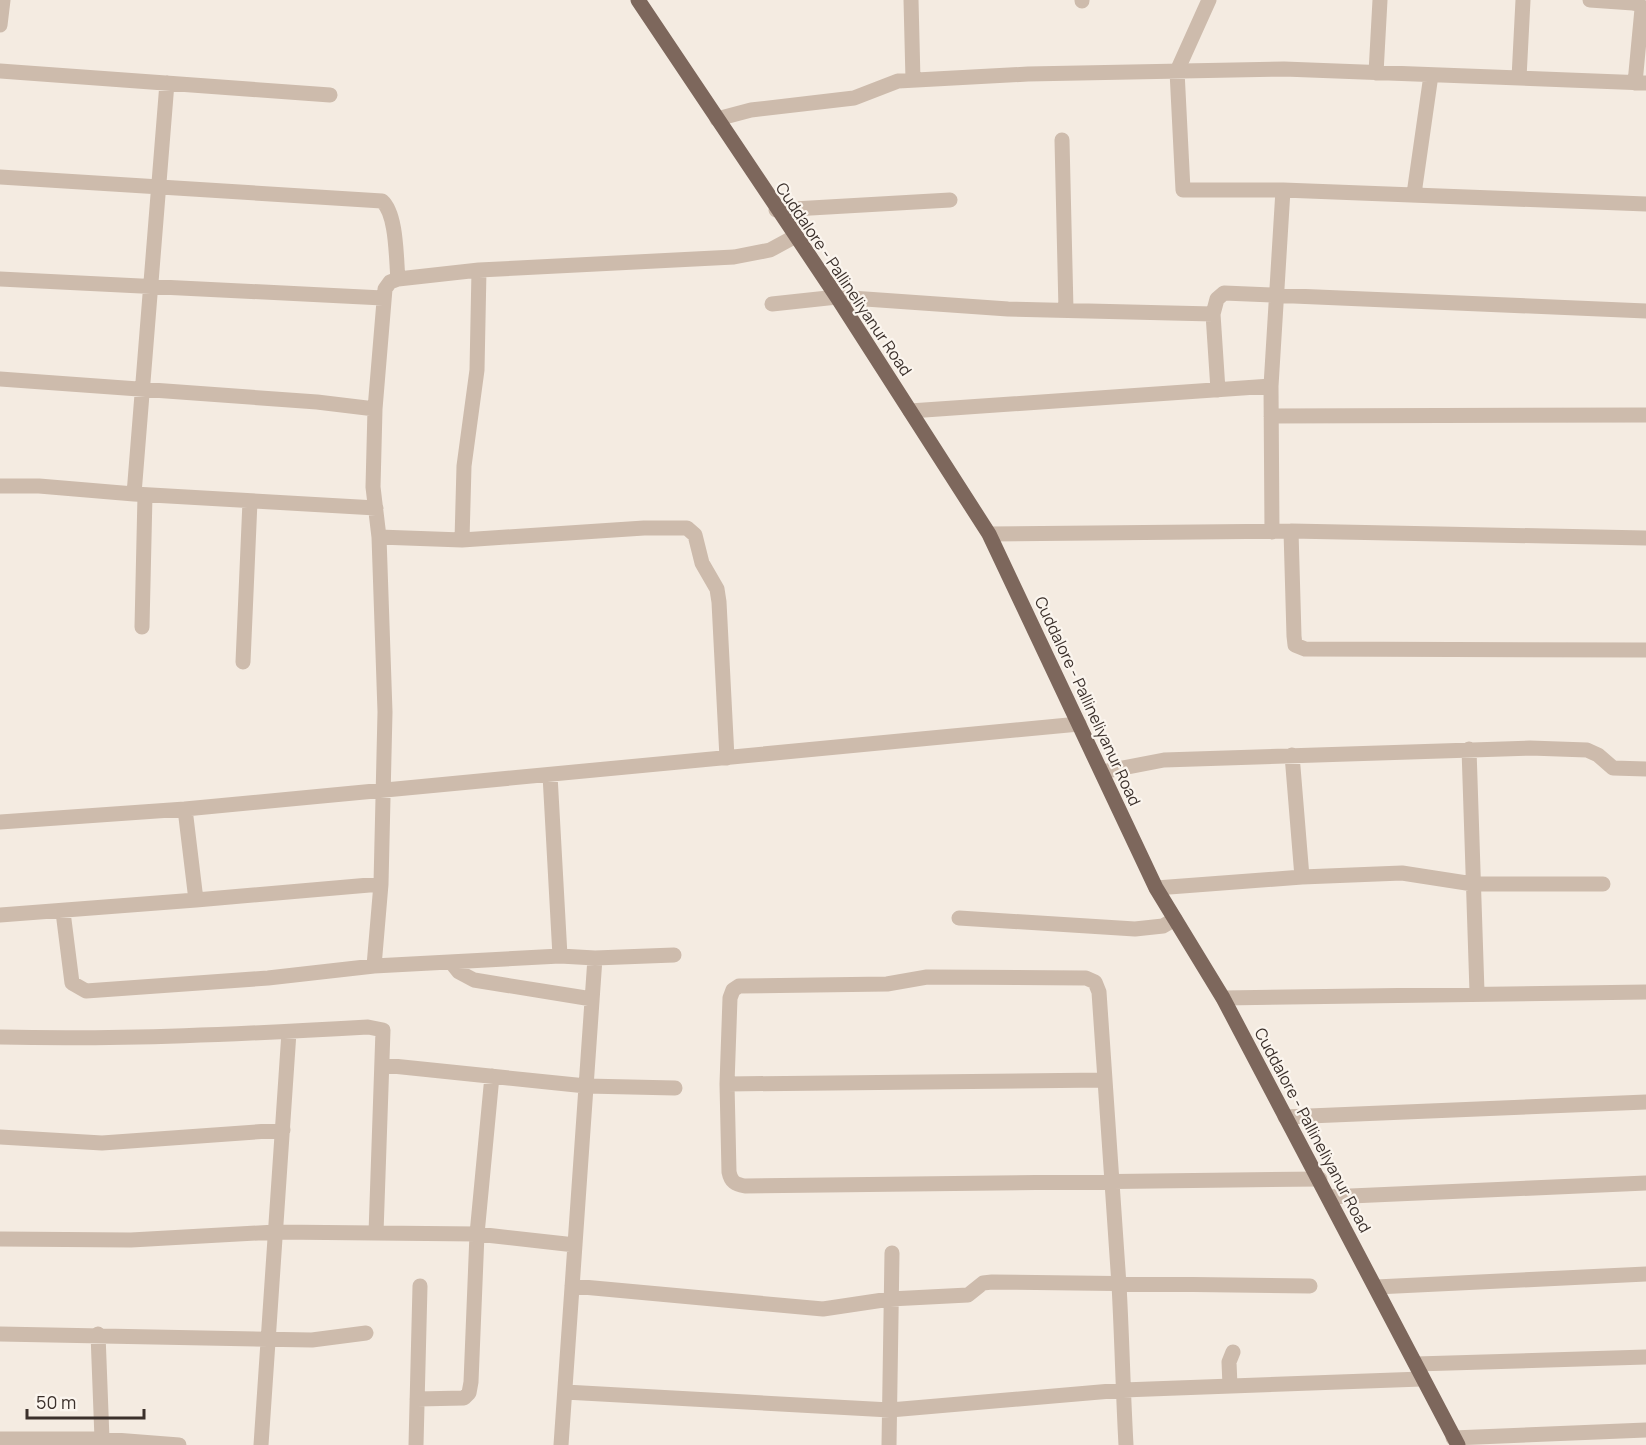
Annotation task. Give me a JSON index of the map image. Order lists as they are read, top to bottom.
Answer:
{
  "streets": {
    "main road": ["Cuddalore - Pallineliyanur Road"]
  },
  "scale_bar": "50 m"
}
